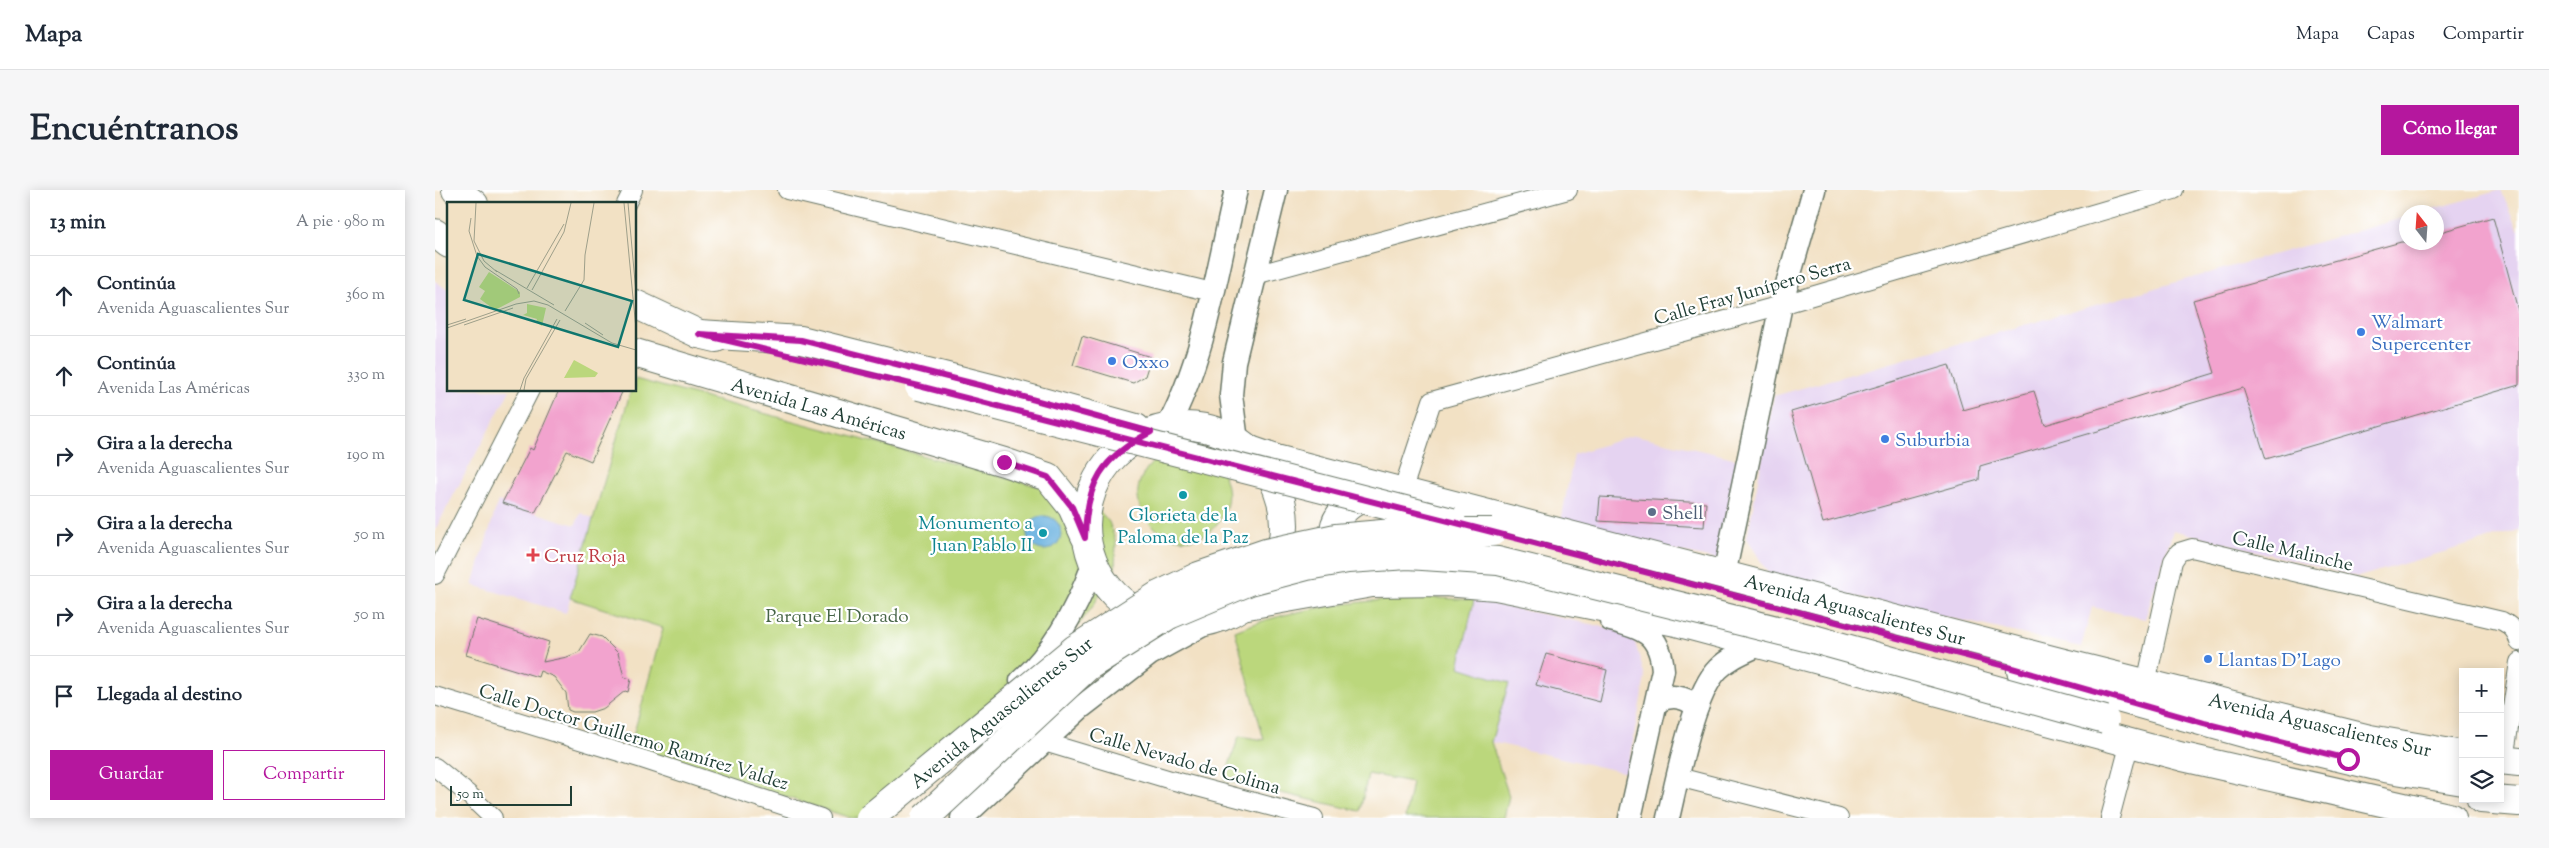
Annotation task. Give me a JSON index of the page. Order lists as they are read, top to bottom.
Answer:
{
  "streets": {
    "main road": ["Avenida Las Américas", "Avenida Aguascalientes Sur"],
    "street": [
      "Calle Fray Junípero Serra",
      "Calle Malinche",
      "Calle Doctor Guillermo Ramírez Valdez",
      "Calle Nevado de Colima"
    ]
  },
  "crossings": [
    ["Calle Fray Junípero Serra", "Avenida Aguascalientes Sur"],
    ["Avenida Las Américas", "Avenida Aguascalientes Sur"],
    ["Calle Malinche", "Avenida Aguascalientes Sur"],
    ["Avenida Aguascalientes Sur", "Calle Nevado de Colima"]
  ],
  "parks": ["Parque El Dorado"],
  "places": {
    "other": [
      "Walmart Supercenter",
      "Oxxo",
      "Suburbia",
      "Glorieta de la Paloma de la Paz",
      "Shell",
      "Monumento a Juan Pablo II",
      "Llantas D'Lago"
    ],
    "health": ["Cruz Roja"]
  },
  "scale_bar": "50 m",
  "north": "top",
  "page": {
    "header": "Mapa",
    "nav": ["Mapa", "Capas", "Compartir"],
    "title": "Encuéntranos",
    "buttons": [
      "Cómo llegar",
      ["Guardar", "Compartir"]
    ],
    "heading": ["13 min", "A pie · 980 m"],
    "list": [
      ["Continúa", "Avenida Aguascalientes Sur", "360 m"],
      ["Continúa", "Avenida Las Américas", "330 m"],
      ["Gira a la derecha", "Avenida Aguascalientes Sur", "190 m"],
      ["Gira a la derecha", "Avenida Aguascalientes Sur", "50 m"],
      ["Gira a la derecha", "Avenida Aguascalientes Sur", "50 m"],
      "Llegada al destino"
    ],
    "map_buttons": ["+", "−"],
    "scale": "50 m"
  }
}
